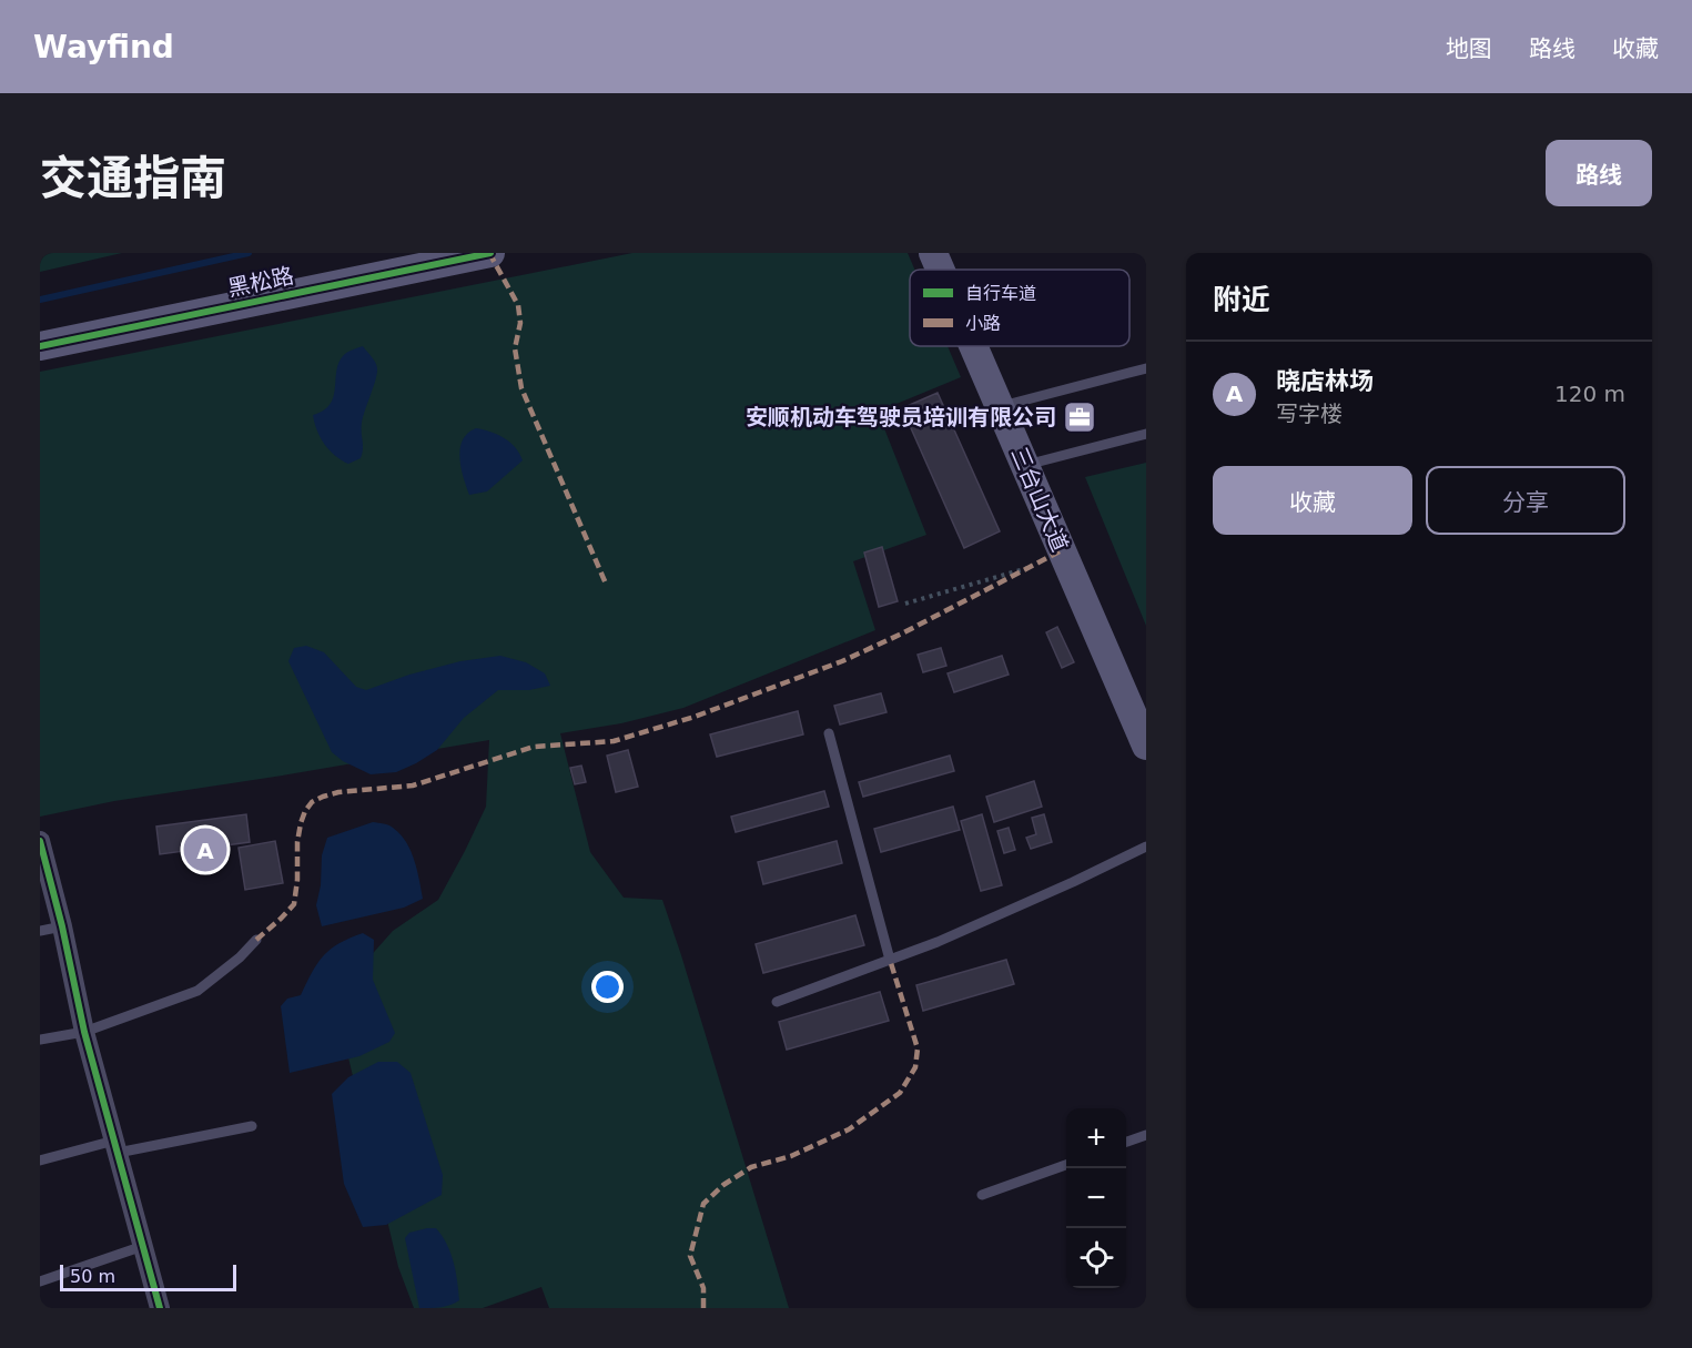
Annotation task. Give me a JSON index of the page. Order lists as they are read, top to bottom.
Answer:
{
  "streets": {
    "main road": ["黑松路", "三台山大道"]
  },
  "places": {
    "office": ["安顺机动车驾驶员培训有限公司"]
  },
  "legend": ["自行车道", "小路"],
  "scale_bar": "50 m",
  "page": {
    "header": "Wayfind",
    "nav": ["地图", "路线", "收藏"],
    "title": "交通指南",
    "buttons": [
      "路线",
      ["收藏", "分享"]
    ],
    "heading": "附近",
    "list": [
      {
        "mark": "A",
        "name": "晓店林场",
        "note": "写字楼",
        "value": "120 m"
      }
    ],
    "pins": "A",
    "map_buttons": ["+", "−"],
    "scale": "50 m"
  }
}
